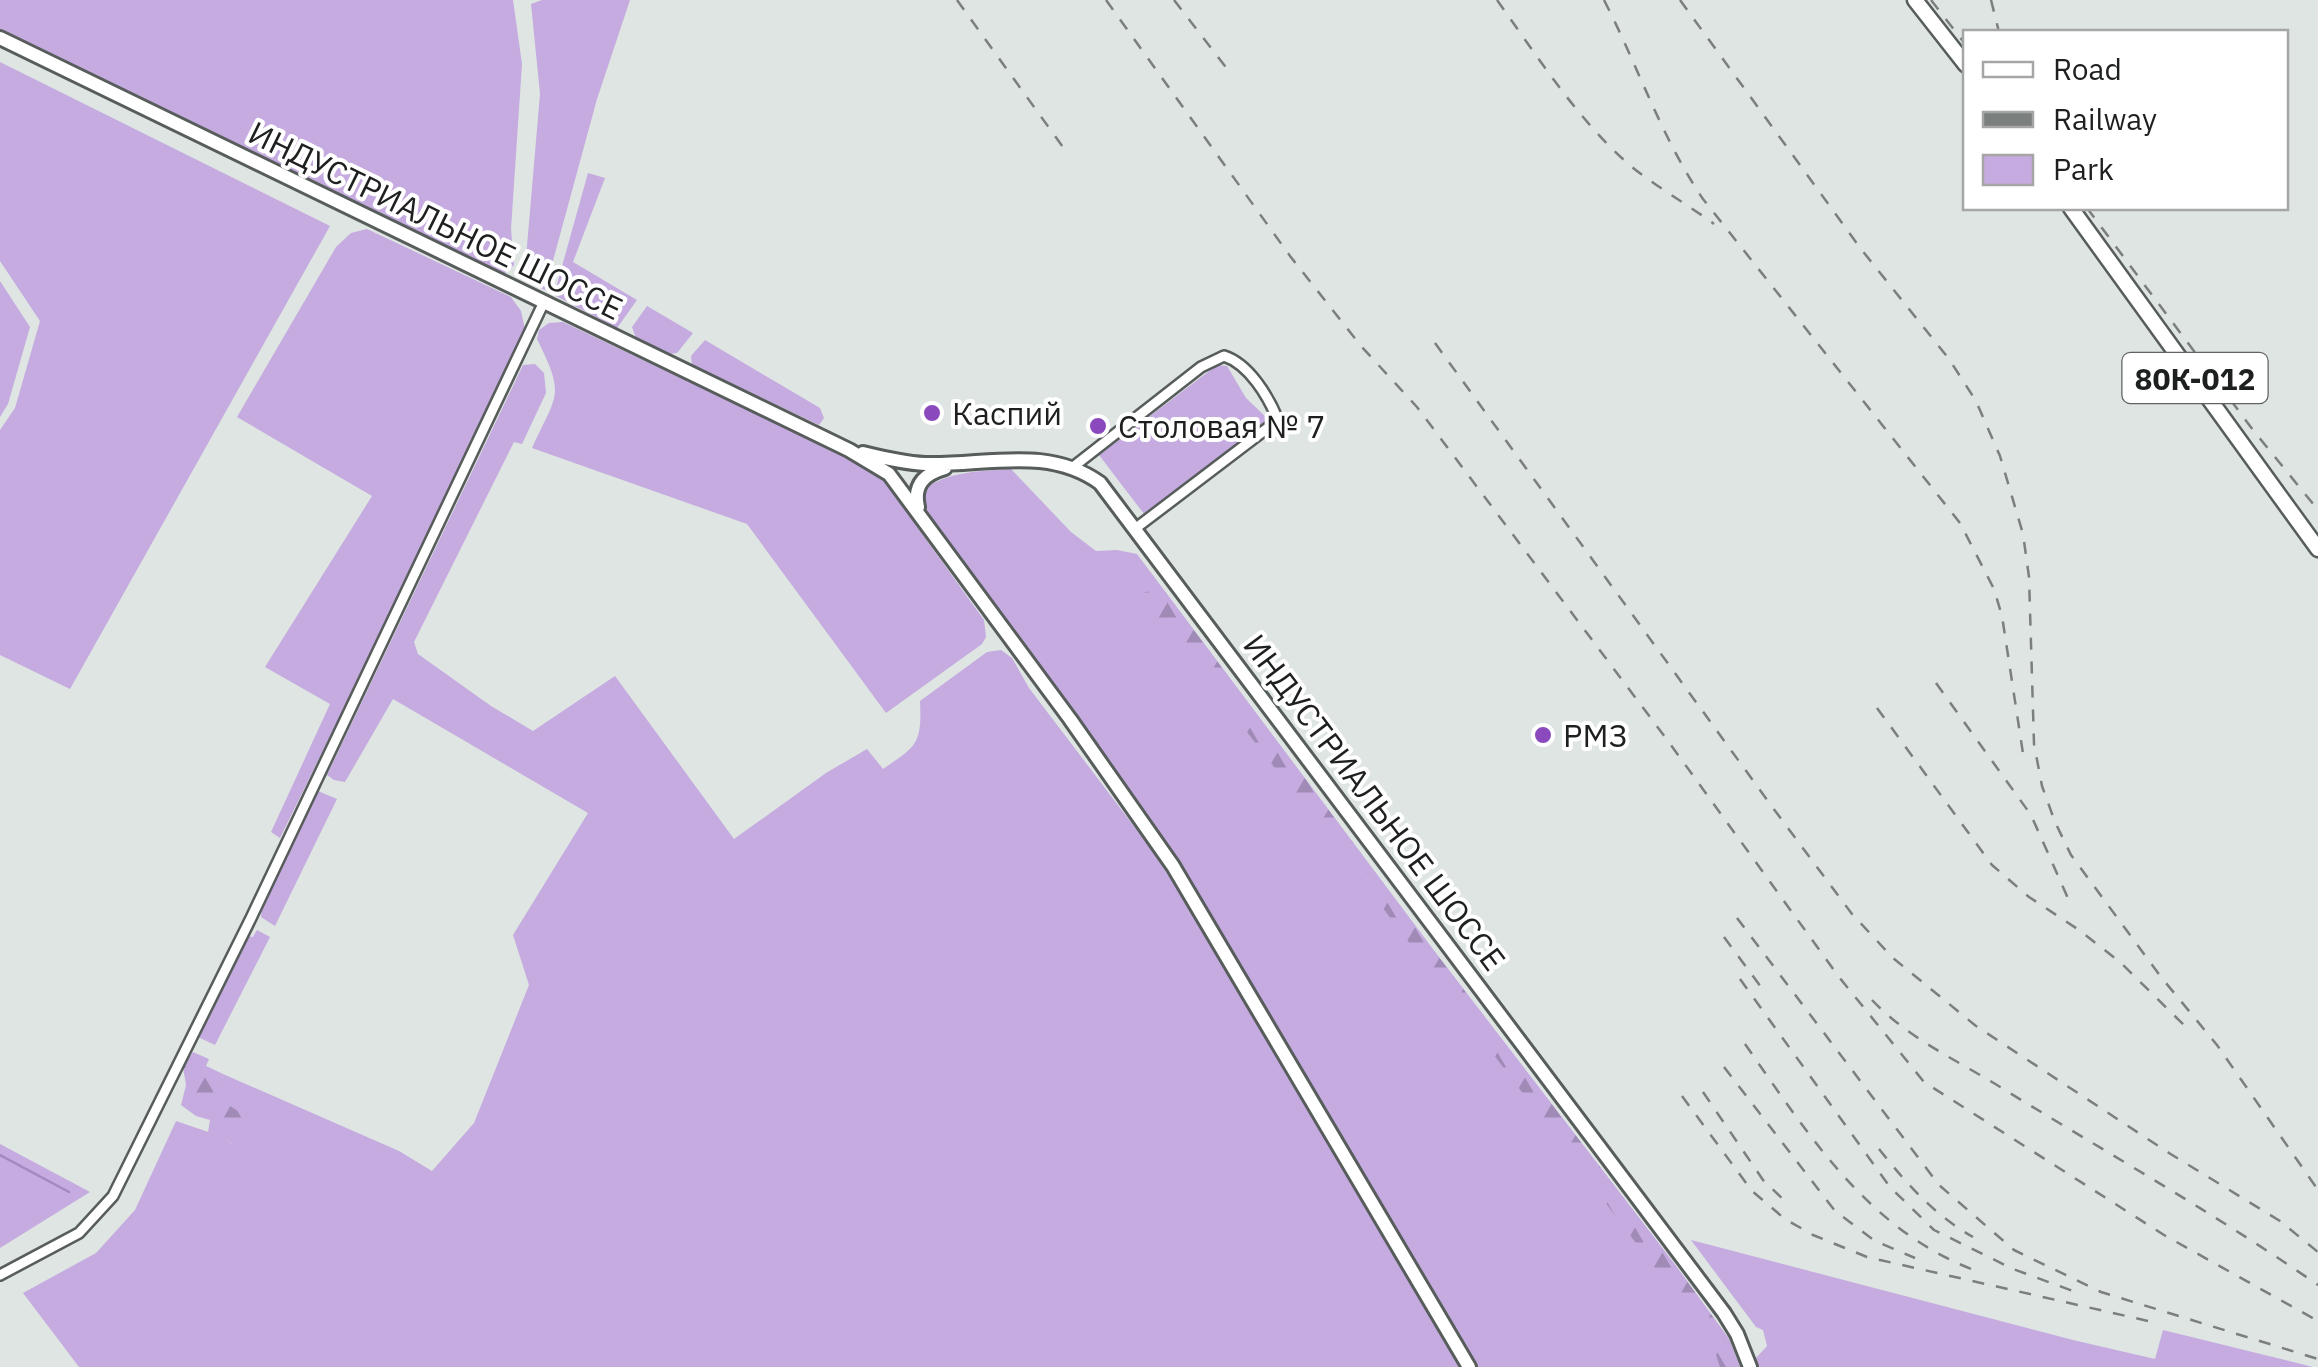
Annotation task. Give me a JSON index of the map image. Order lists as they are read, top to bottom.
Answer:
{
  "streets": {
    "main road": ["ИНДУСТРИАЛЬНОЕ ШОССЕ", "80К-012"]
  },
  "places": ["Каспий", "Столовая № 7", "РМЗ"],
  "legend": ["Road", "Railway", "Park"]
}
